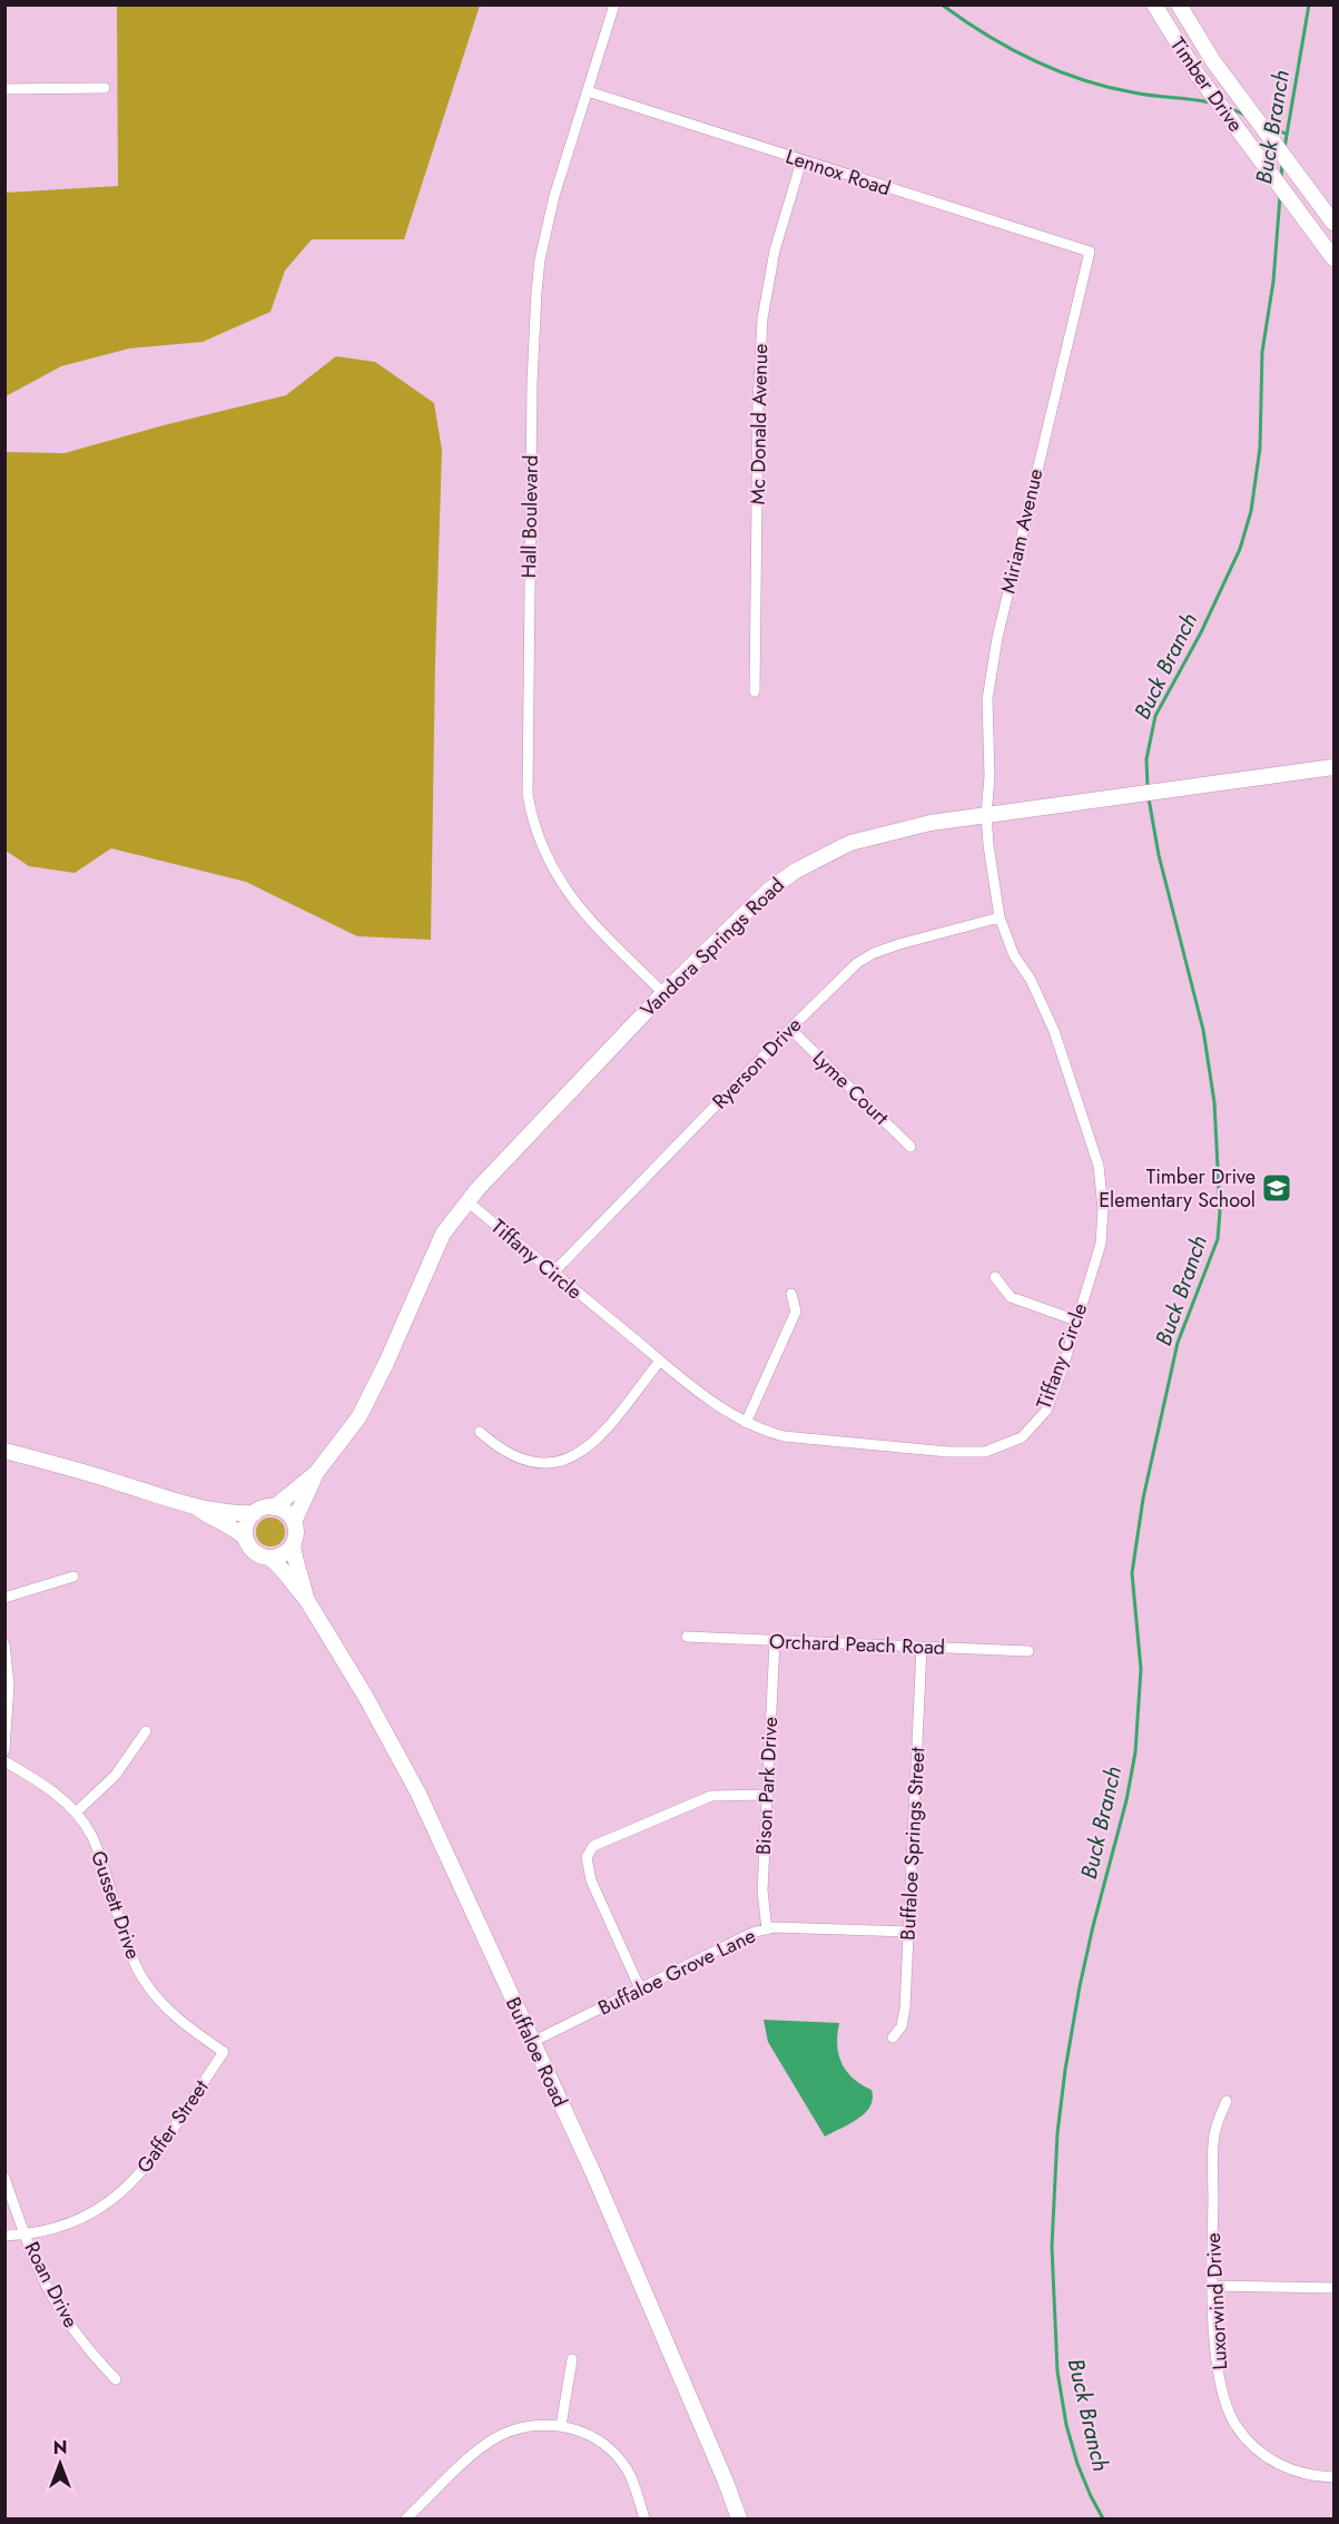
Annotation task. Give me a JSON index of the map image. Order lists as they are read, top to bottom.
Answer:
{
  "streets": {
    "street": [
      "Timber Drive",
      "Lennox Road",
      "Mc Donald Avenue",
      "Hall Boulevard",
      "Miriam Avenue",
      "Vandora Springs Road",
      "Ryerson Drive",
      "Lyme Court",
      "Tiffany Circle",
      "Orchard Peach Road",
      "Bison Park Drive",
      "Buffaloe Springs Street",
      "Gussett Drive",
      "Buffaloe Grove Lane",
      "Buffaloe Road",
      "Gaffer Street",
      "Roan Drive",
      "Luxorwind Drive"
    ]
  },
  "crossings": [
    ["Lennox Road", "Mc Donald Avenue"],
    ["Lennox Road", "Hall Boulevard"],
    ["Lennox Road", "Miriam Avenue"],
    ["Hall Boulevard", "Vandora Springs Road"],
    ["Miriam Avenue", "Vandora Springs Road"],
    ["Miriam Avenue", "Tiffany Circle"],
    ["Vandora Springs Road", "Tiffany Circle"],
    ["Vandora Springs Road", "Buffaloe Road"],
    ["Ryerson Drive", "Lyme Court"],
    ["Ryerson Drive", "Tiffany Circle"],
    ["Orchard Peach Road", "Bison Park Drive"],
    ["Orchard Peach Road", "Buffaloe Springs Street"],
    ["Bison Park Drive", "Buffaloe Grove Lane"],
    ["Buffaloe Springs Street", "Buffaloe Grove Lane"],
    ["Gussett Drive", "Gaffer Street"],
    ["Buffaloe Grove Lane", "Buffaloe Road"],
    ["Gaffer Street", "Roan Drive"]
  ],
  "water": ["Buck Branch"],
  "places": {
    "school or university": ["Timber Drive Elementary School"]
  },
  "north": "top"
}
